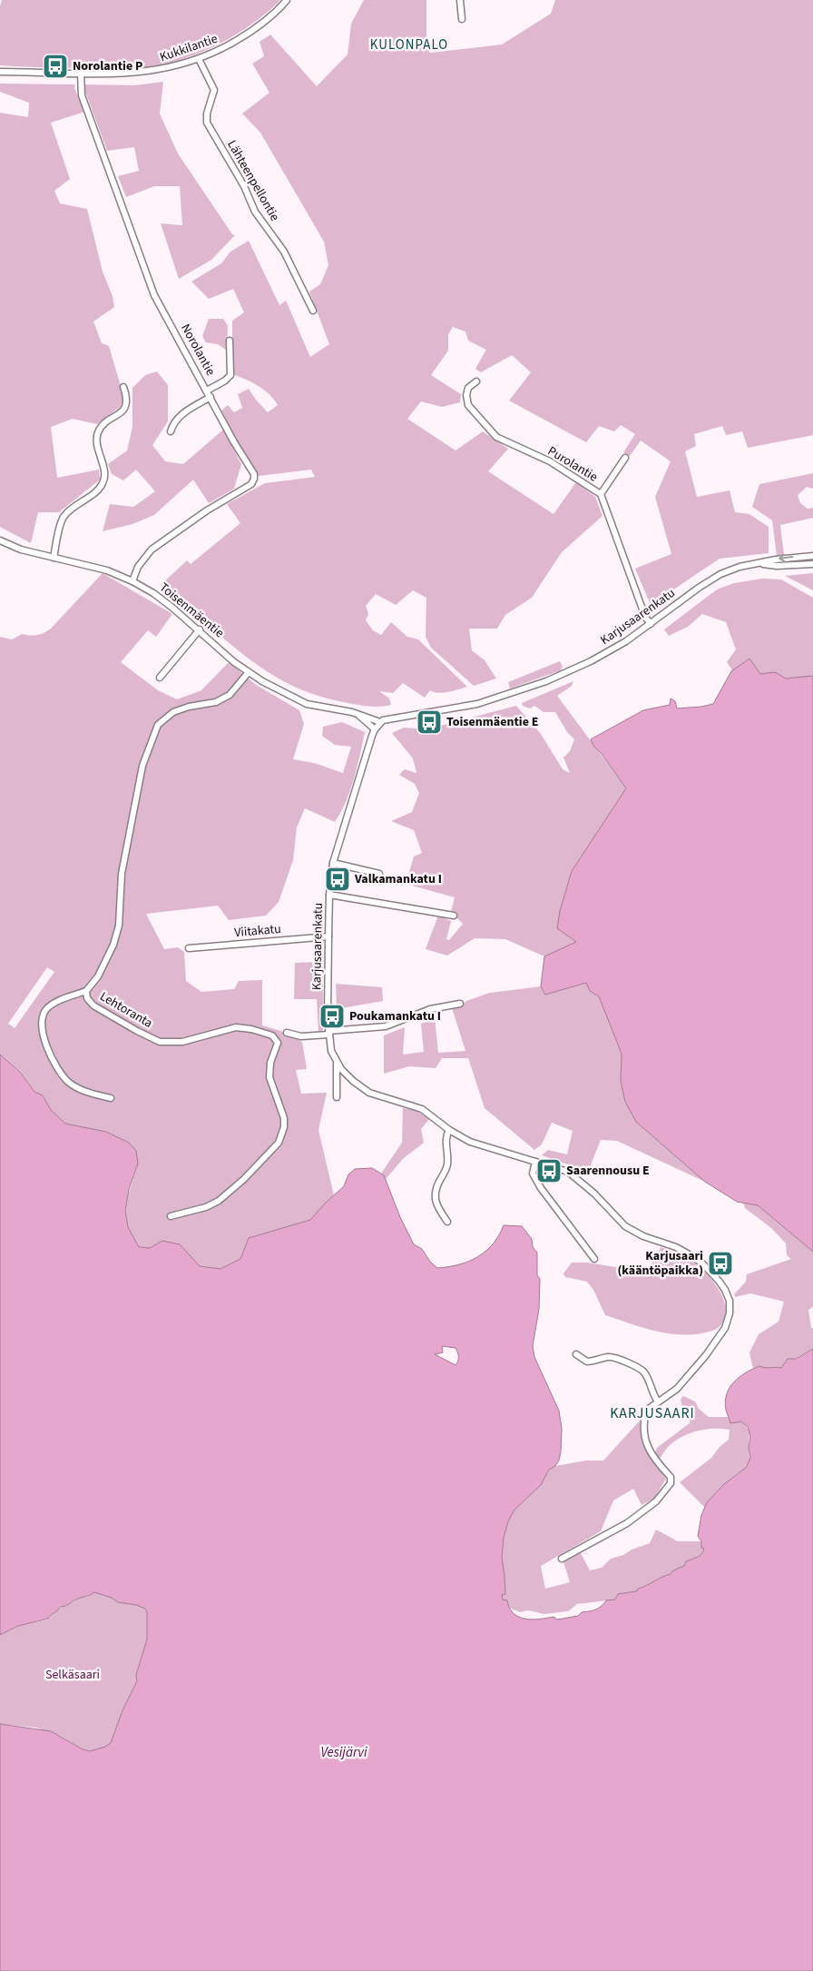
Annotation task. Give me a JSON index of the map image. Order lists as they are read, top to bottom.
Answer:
{
  "streets": {
    "street": [
      "Kukkilantie",
      "Lähteenpellontie",
      "Norolantie",
      "Purolantie",
      "Toisenmäentie",
      "Karjusaarenkatu",
      "Viitakatu",
      "Lehtoranta"
    ]
  },
  "crossings": [
    ["Kukkilantie", "Lähteenpellontie"],
    ["Kukkilantie", "Norolantie"],
    ["Norolantie", "Toisenmäentie"],
    ["Purolantie", "Karjusaarenkatu"],
    ["Toisenmäentie", "Karjusaarenkatu"],
    ["Toisenmäentie", "Lehtoranta"],
    ["Karjusaarenkatu", "Viitakatu"]
  ],
  "districts": ["KULONPALO", "KARJUSAARI"],
  "water": ["Vesijärvi"],
  "parks": ["Selkäsaari"],
  "places": {
    "bus stop": [
      "Norolantie P",
      "Toisenmäentie E",
      "Valkamankatu I",
      "Poukamankatu I",
      "Saarennousu E",
      "Karjusaari (kääntöpaikka)"
    ]
  }
}
